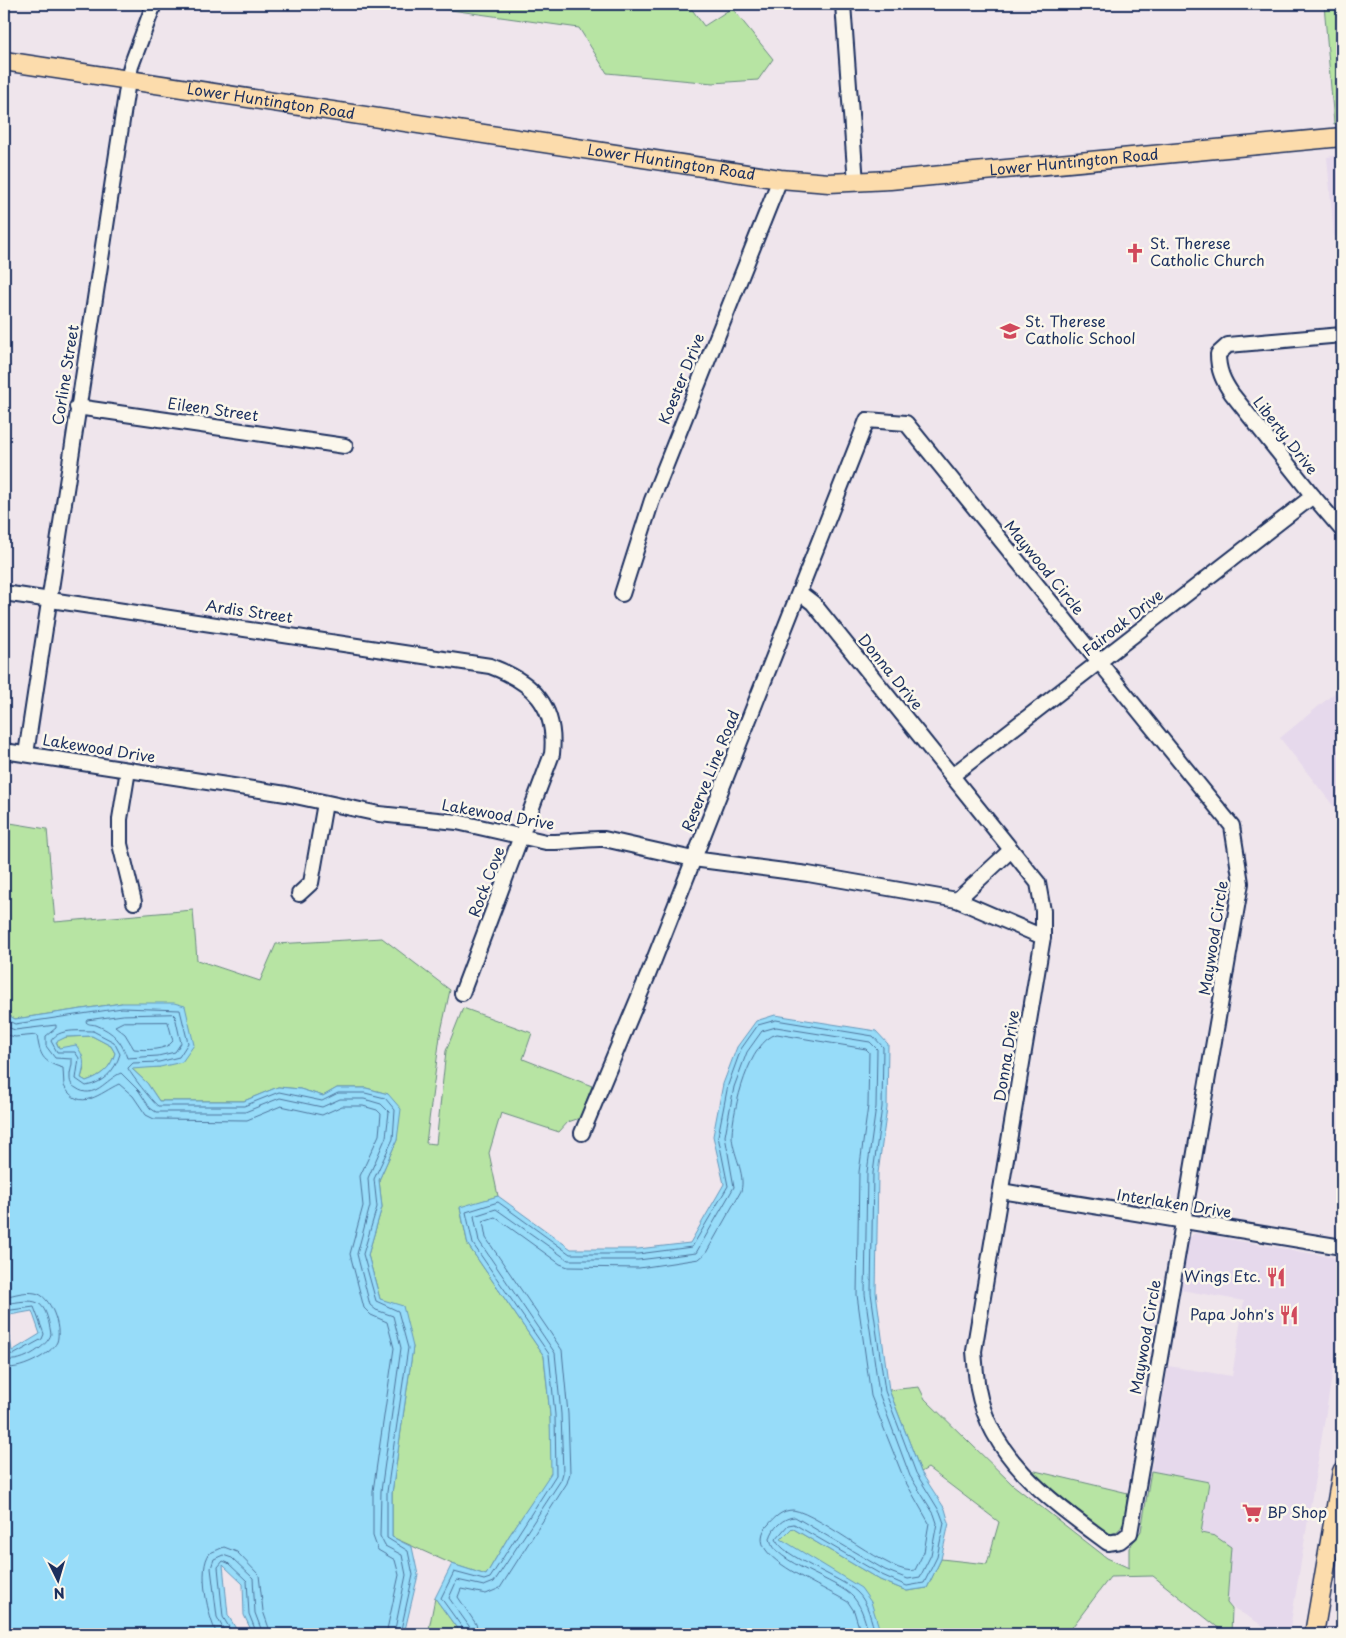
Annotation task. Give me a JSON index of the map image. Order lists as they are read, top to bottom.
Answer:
{
  "streets": {
    "main road": ["Lower Huntington Road"],
    "street": [
      "Corline Street",
      "Koester Drive",
      "Eileen Street",
      "Liberty Drive",
      "Maywood Circle",
      "Ardis Street",
      "Fairoak Drive",
      "Donna Drive",
      "Lakewood Drive",
      "Reserve Line Road",
      "Rock Cove",
      "Interlaken Drive"
    ]
  },
  "crossings": [
    ["Lower Huntington Road", "Corline Street"],
    ["Lower Huntington Road", "Koester Drive"],
    ["Corline Street", "Eileen Street"],
    ["Corline Street", "Ardis Street"],
    ["Corline Street", "Lakewood Drive"],
    ["Liberty Drive", "Fairoak Drive"],
    ["Maywood Circle", "Fairoak Drive"],
    ["Maywood Circle", "Donna Drive"],
    ["Maywood Circle", "Reserve Line Road"],
    ["Maywood Circle", "Interlaken Drive"],
    ["Ardis Street", "Rock Cove"],
    ["Fairoak Drive", "Donna Drive"],
    ["Donna Drive", "Lakewood Drive"],
    ["Donna Drive", "Reserve Line Road"],
    ["Donna Drive", "Interlaken Drive"],
    ["Lakewood Drive", "Reserve Line Road"],
    ["Lakewood Drive", "Rock Cove"]
  ],
  "places": {
    "church": ["St. Therese Catholic Church"],
    "school or university": ["St. Therese Catholic School"],
    "restaurant": ["Wings Etc.", "Papa John's"],
    "supermarket": ["BP Shop"]
  },
  "north": "bottom"
}
